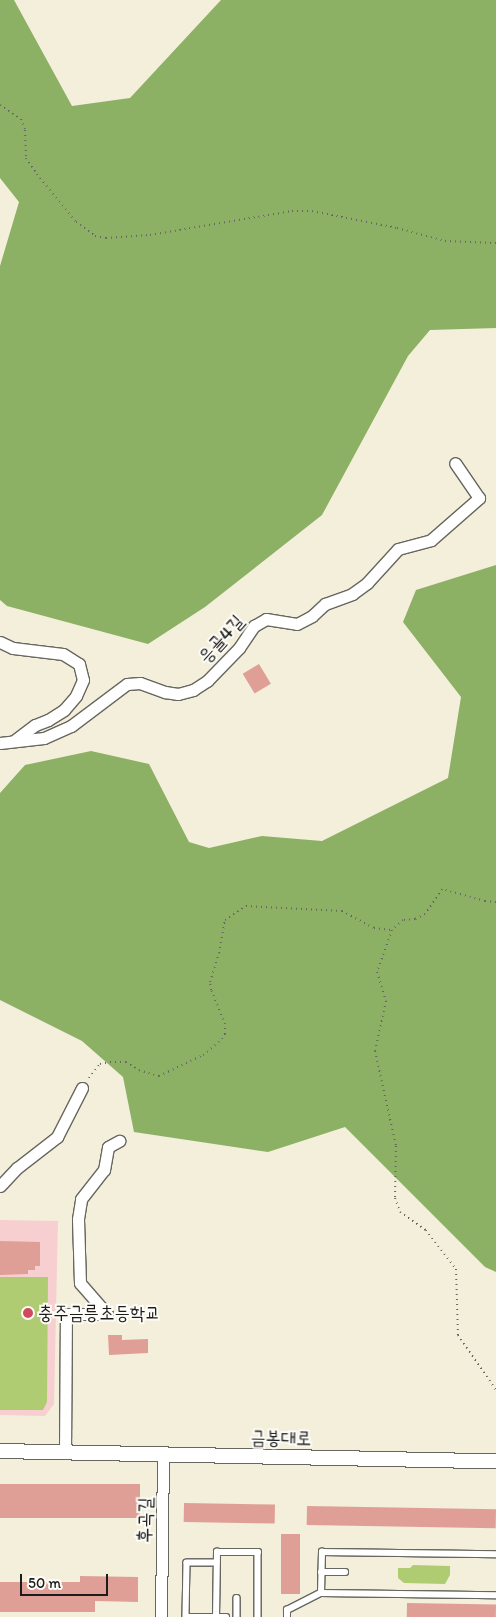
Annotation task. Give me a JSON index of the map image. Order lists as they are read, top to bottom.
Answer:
{
  "streets": {
    "street": ["응골4길", "금봉대로", "후곡길"]
  },
  "crossings": [
    ["금봉대로", "후곡길"]
  ],
  "places": ["충주금릉초등학교"],
  "scale_bar": "50 m"
}
